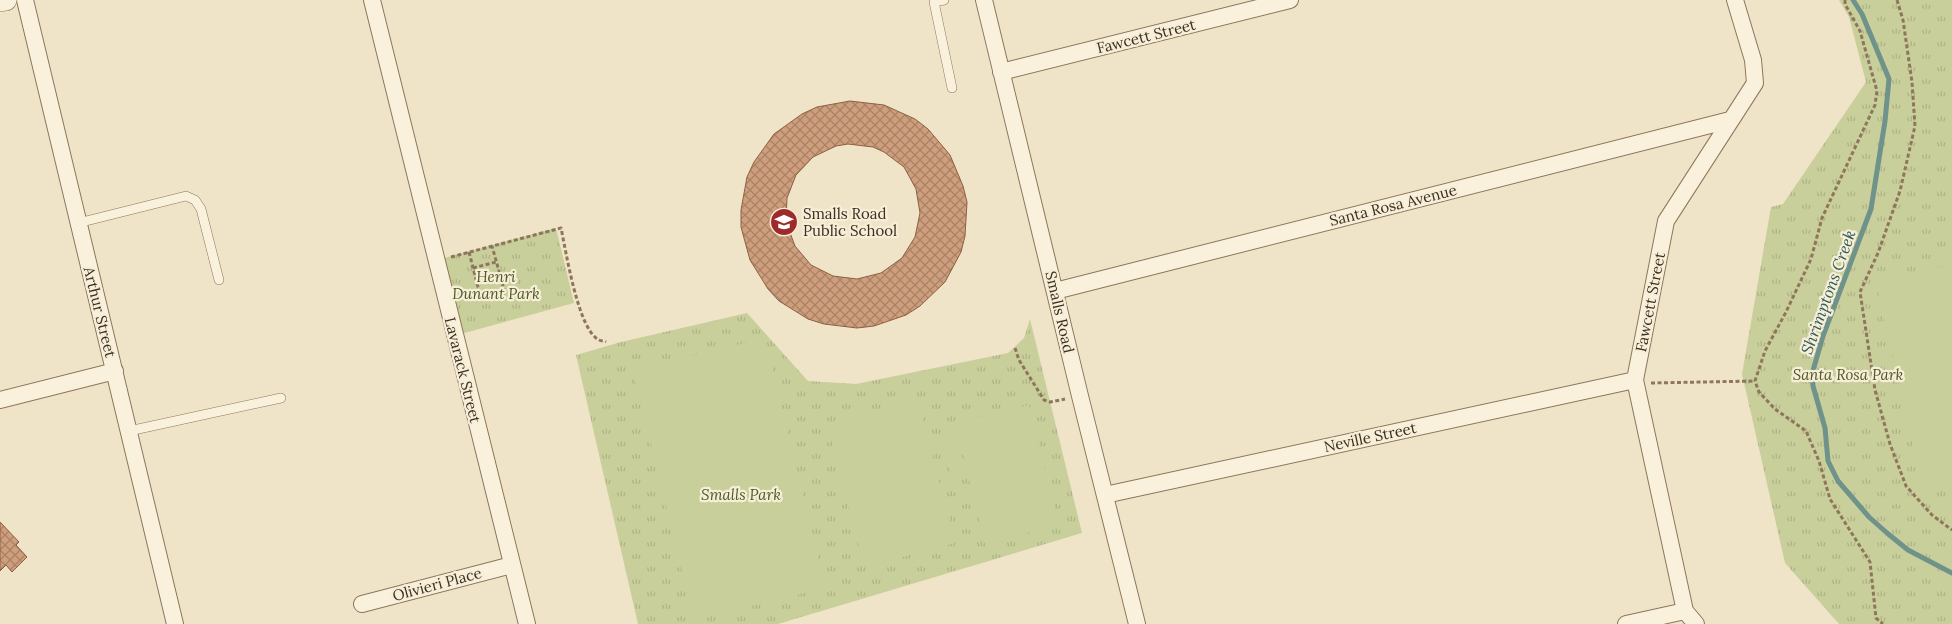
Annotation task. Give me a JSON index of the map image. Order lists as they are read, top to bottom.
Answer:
{
  "streets": {
    "street": [
      "Fawcett Street",
      "Santa Rosa Avenue",
      "Arthur Street",
      "Smalls Road",
      "Lavarack Street",
      "Neville Street",
      "Olivieri Place"
    ]
  },
  "crossings": [
    ["Fawcett Street", "Santa Rosa Avenue"],
    ["Fawcett Street", "Smalls Road"],
    ["Fawcett Street", "Neville Street"],
    ["Santa Rosa Avenue", "Smalls Road"],
    ["Smalls Road", "Neville Street"],
    ["Lavarack Street", "Olivieri Place"]
  ],
  "water": ["Shrimptons Creek"],
  "parks": ["Henri Dunant Park", "Santa Rosa Park", "Smalls Park"],
  "places": {
    "school or university": ["Smalls Road Public School"]
  }
}
